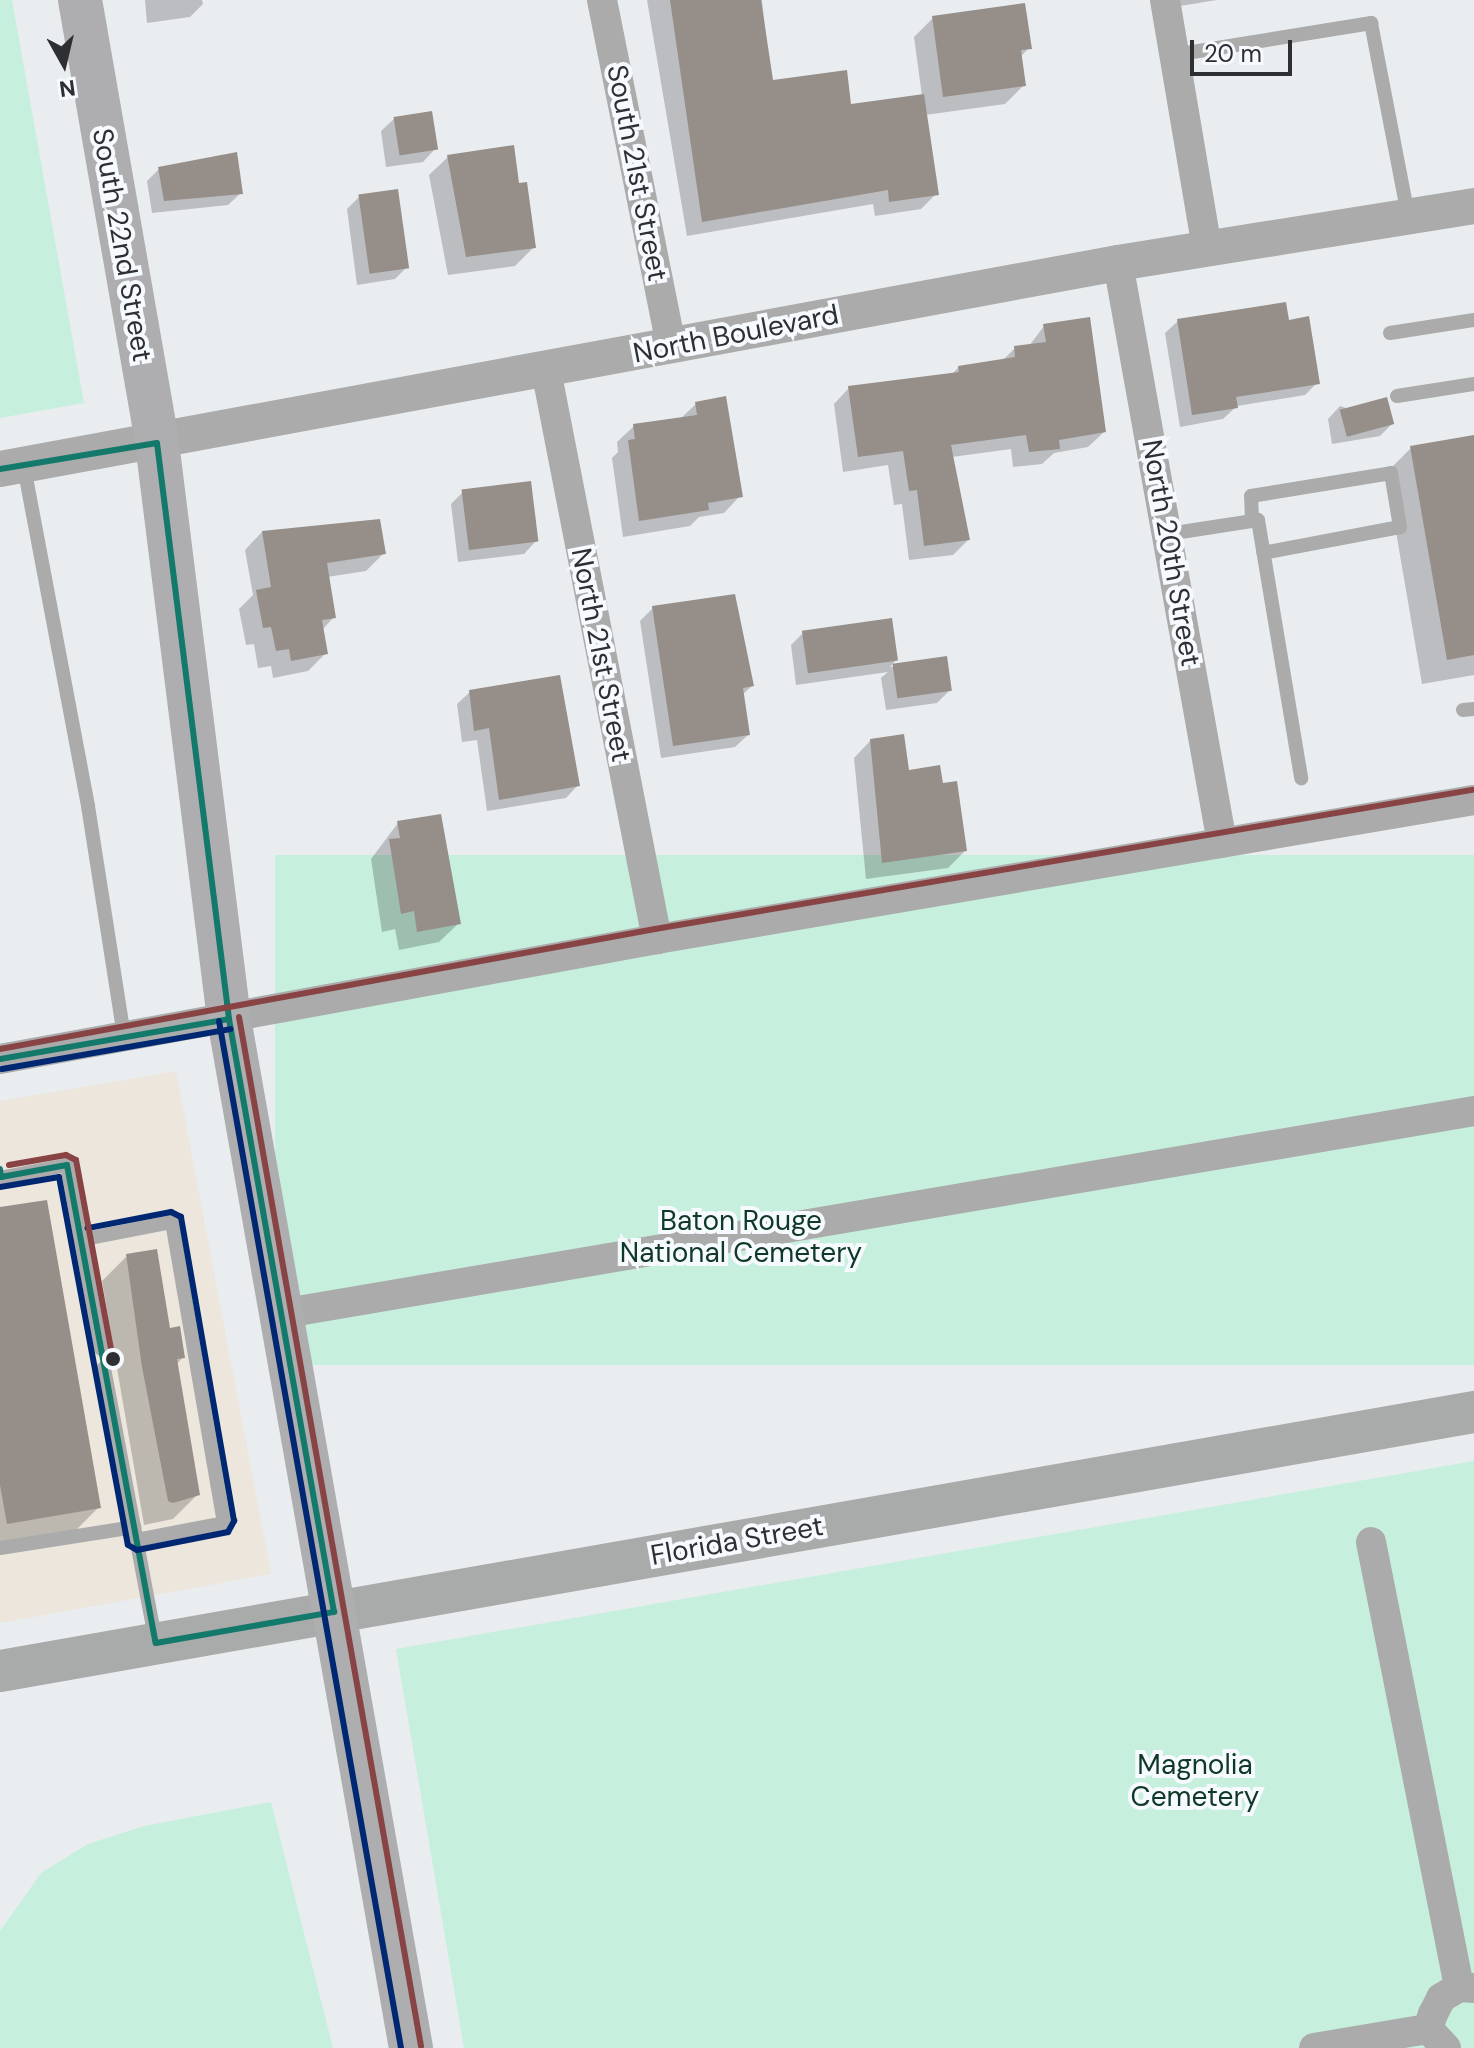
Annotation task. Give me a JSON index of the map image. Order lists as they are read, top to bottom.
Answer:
{
  "streets": {
    "main road": ["South 22nd Street", "Florida Street"],
    "street": [
      "South 21st Street",
      "North Boulevard",
      "North 20th Street",
      "North 21st Street"
    ]
  },
  "crossings": [
    ["South 21st Street", "North Boulevard"],
    ["South 22nd Street", "North Boulevard"],
    ["South 22nd Street", "Florida Street"],
    ["North Boulevard", "North 20th Street"],
    ["North Boulevard", "North 21st Street"]
  ],
  "parks": ["Baton Rouge National Cemetery", "Magnolia Cemetery"],
  "lines": ["transit line 20"],
  "scale_bar": "20 m",
  "north": "bottom"
}
